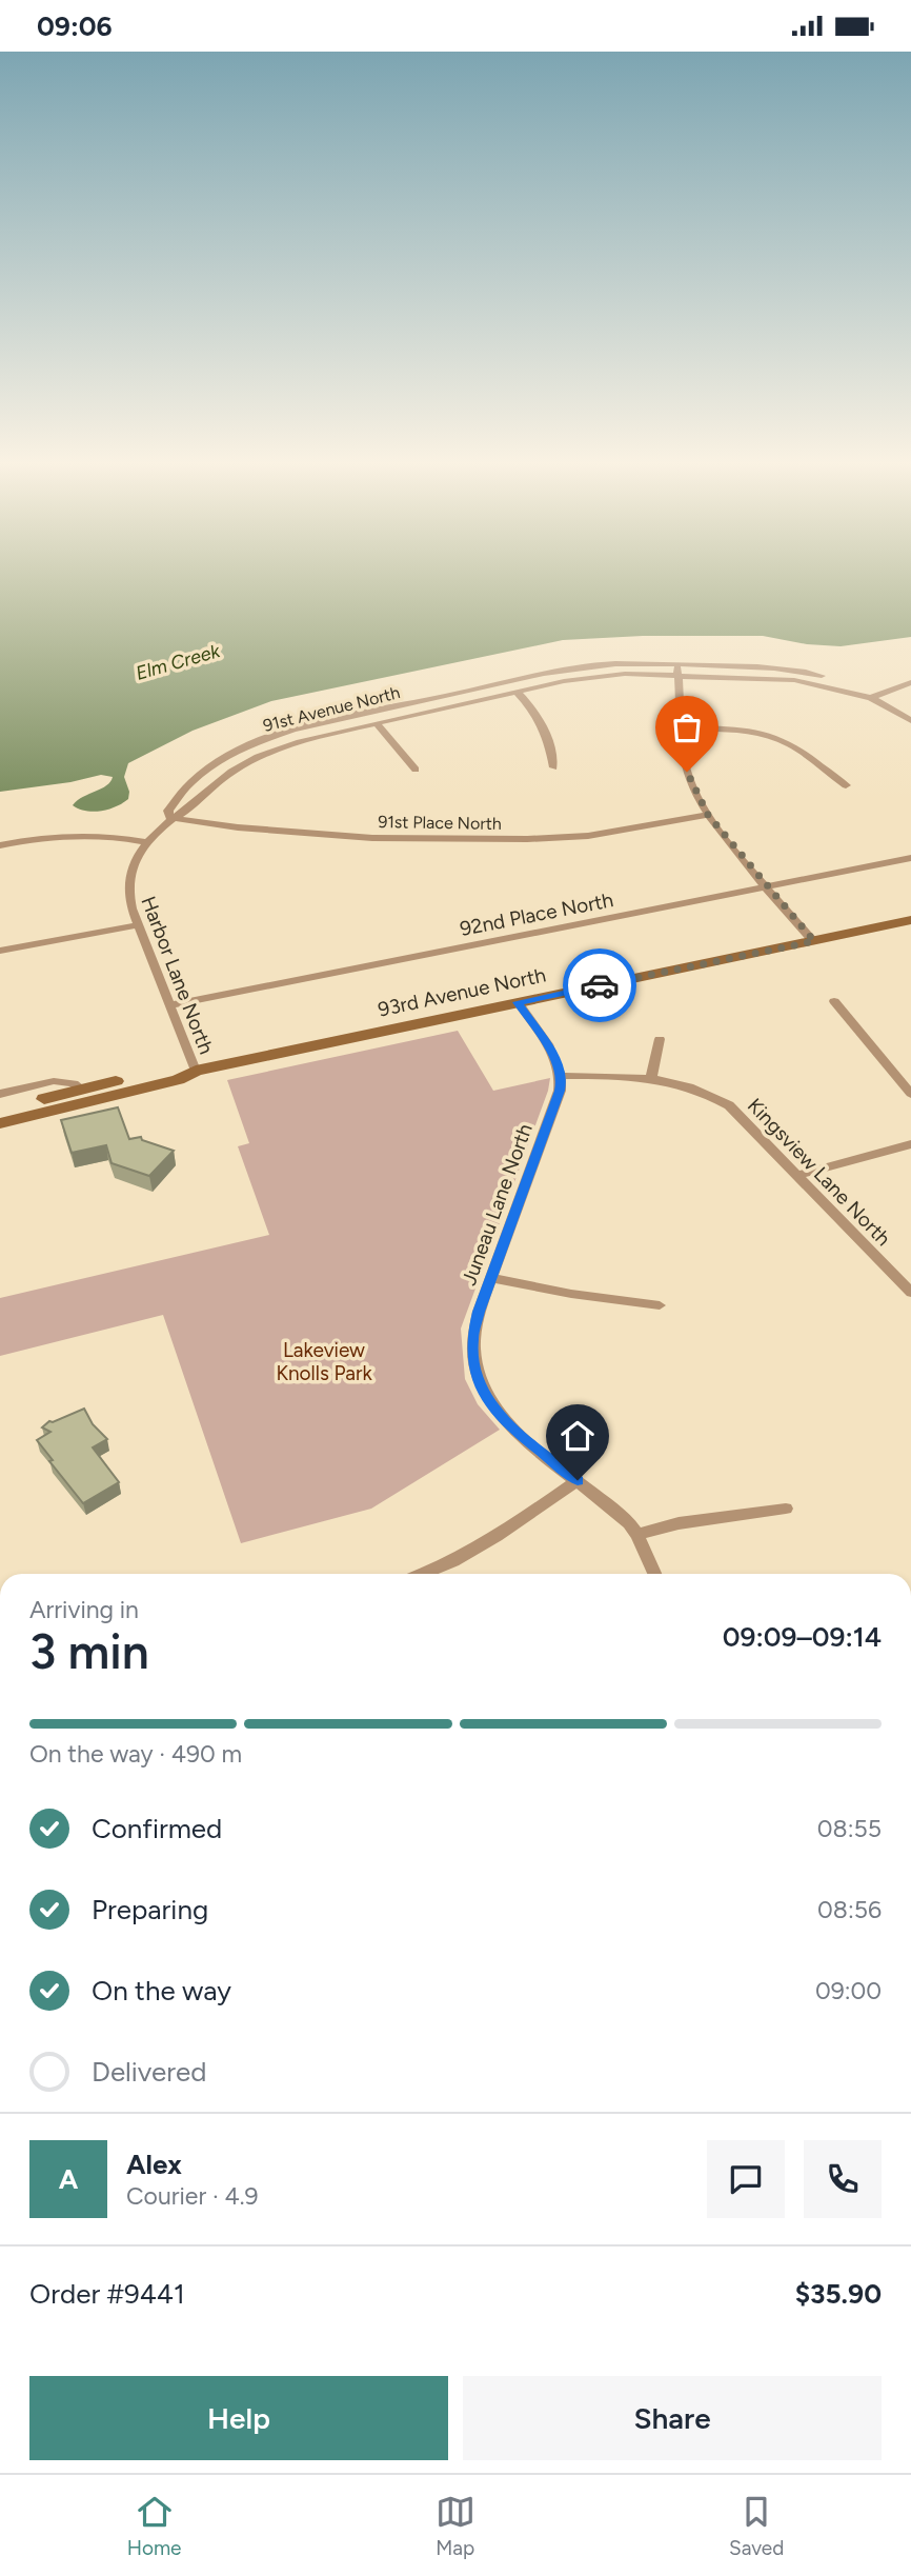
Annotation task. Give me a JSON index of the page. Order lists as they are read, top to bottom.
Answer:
{
  "streets": {
    "main road": ["93rd Avenue North"],
    "street": [
      "91st Avenue North",
      "91st Place North",
      "92nd Place North",
      "Harbor Lane North",
      "Kingsview Lane North",
      "Juneau Lane North"
    ]
  },
  "crossings": [
    ["91st Avenue North", "91st Place North"],
    ["91st Avenue North", "Harbor Lane North"],
    ["91st Place North", "Harbor Lane North"],
    ["92nd Place North", "Harbor Lane North"],
    ["Harbor Lane North", "93rd Avenue North"],
    ["Kingsview Lane North", "Juneau Lane North"]
  ],
  "water": ["Elm Creek"],
  "parks": ["Lakeview Knolls Park"],
  "page": {
    "status": "09:06",
    "heading": ["3 min", "Arriving in", "09:09–09:14"],
    "panel": [
      "Alex",
      "Courier · 4.9",
      "Order #9441",
      "$35.90"
    ],
    "bar": "On the way · 490 m",
    "list": [
      ["Confirmed", "08:55"],
      ["Preparing", "08:56"],
      ["On the way", "09:00"],
      "Delivered"
    ],
    "round": "A",
    "buttons": ["Help", "Share"],
    "tabs": ["Home", "Map", "Saved"]
  }
}
